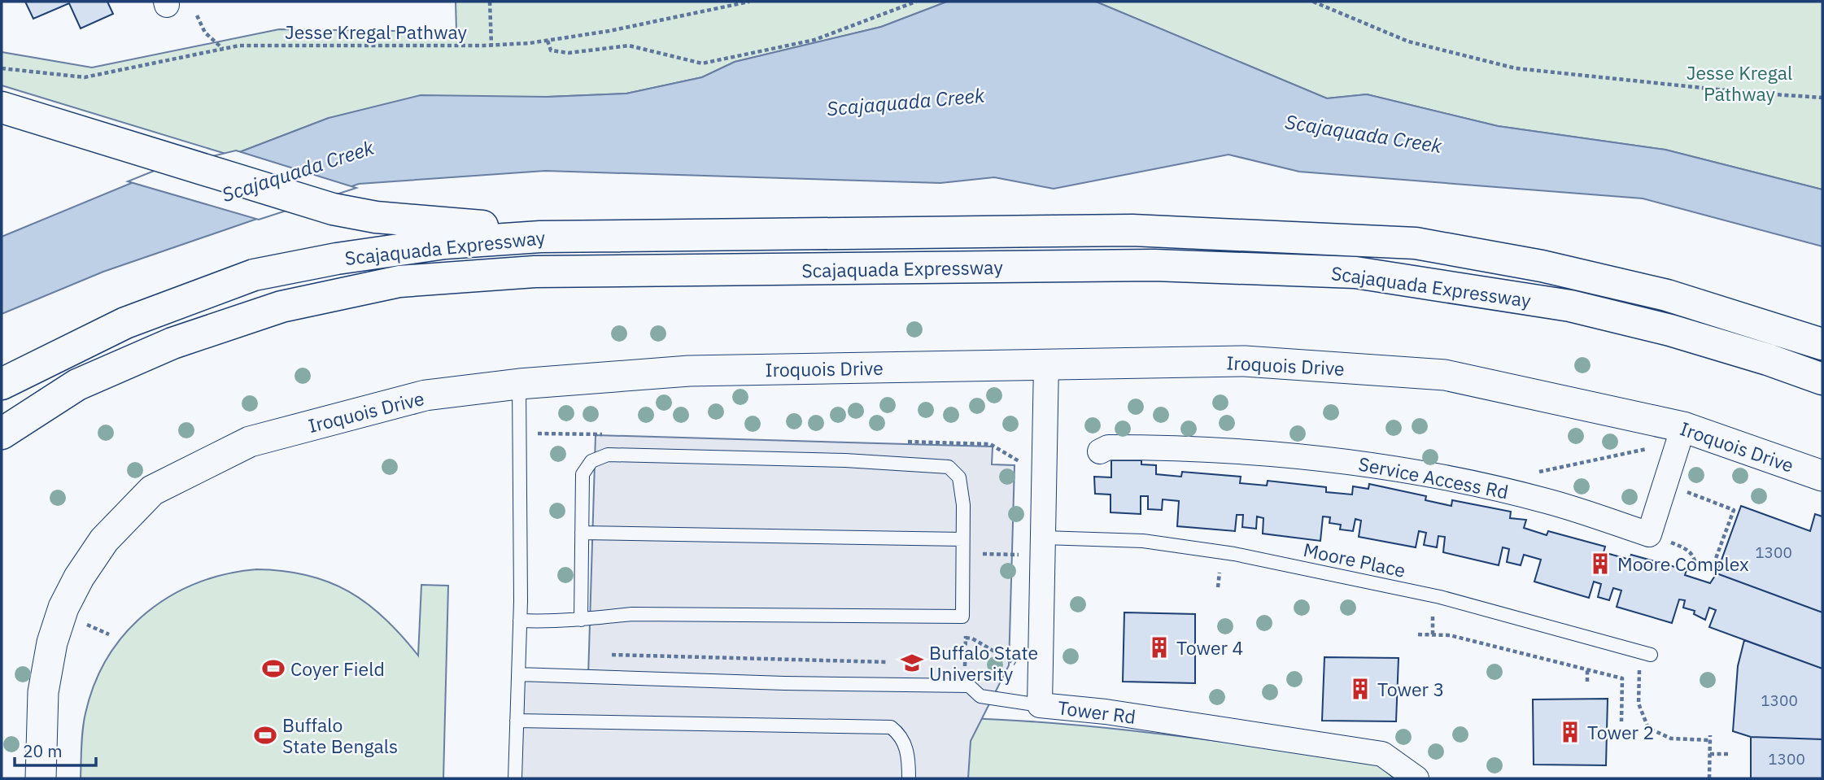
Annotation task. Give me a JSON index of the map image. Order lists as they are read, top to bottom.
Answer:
{
  "streets": {
    "highway": ["Scajaquada Expressway"],
    "street": ["Iroquois Drive", "Service Access Rd", "Tower Rd"],
    "lane": ["Moore Place"],
    "path": ["Jesse Kregal Pathway"]
  },
  "crossings": [
    ["Iroquois Drive", "Tower Rd"],
    ["Moore Place", "Tower Rd"]
  ],
  "water": ["Scajaquada Creek"],
  "parks": ["Jesse Kregal Pathway"],
  "places": {
    "building": [
      "Moore Complex",
      "Tower 4",
      "Tower 3",
      "Tower 2"
    ],
    "school or university": ["Buffalo State University"],
    "sports": ["Coyer Field", "Buffalo State Bengals"]
  },
  "house_numbers": ["1300", "1300", "1300"],
  "scale_bar": "20 m"
}
